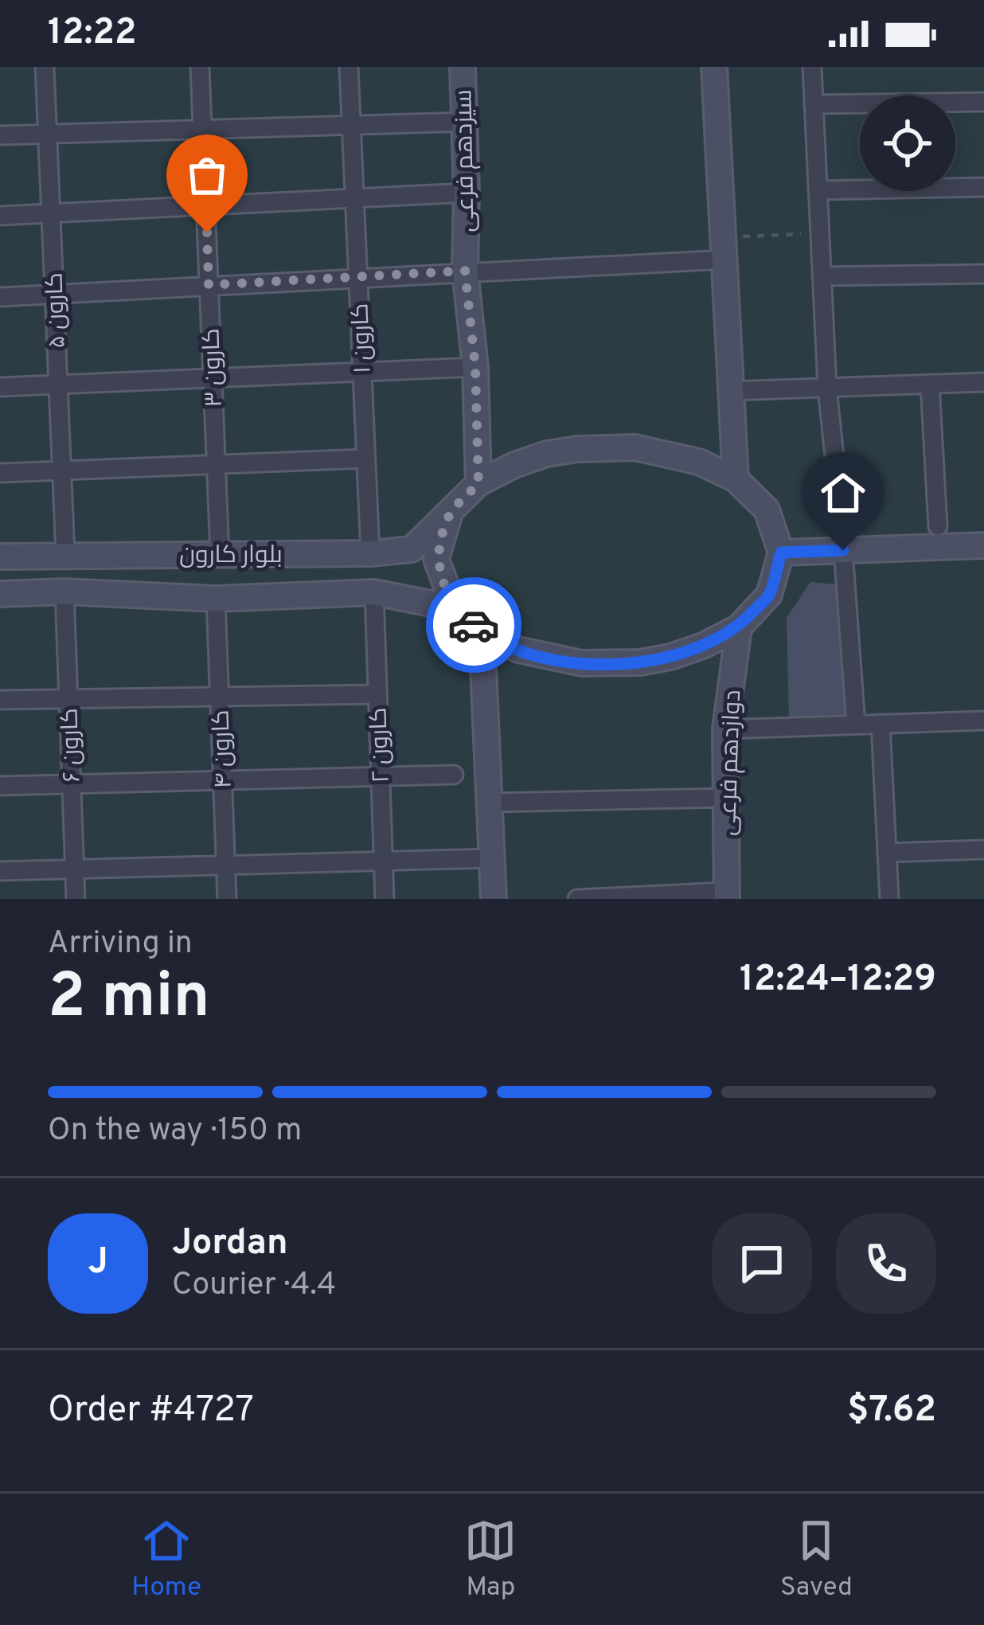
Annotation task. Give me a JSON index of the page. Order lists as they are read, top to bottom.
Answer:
{
  "streets": {
    "main road": ["سیزدهم فرعی", "بلوار کارون", "دوازدهم فرعی"],
    "street": [
      "کارون ۵",
      "کارون ۱",
      "کارون ۳",
      "کارون ۶",
      "کارون ۲",
      "کارون ۴"
    ]
  },
  "crossings": [
    ["سیزدهم فرعی", "بلوار کارون"],
    ["سیزدهم فرعی", "دوازدهم فرعی"],
    ["کارون ۵", "بلوار کارون"],
    ["کارون ۱", "بلوار کارون"],
    ["کارون ۳", "بلوار کارون"],
    ["بلوار کارون", "کارون ۶"],
    ["بلوار کارون", "کارون ۲"],
    ["بلوار کارون", "کارون ۴"],
    ["بلوار کارون", "دوازدهم فرعی"]
  ],
  "page": {
    "status": "12:22",
    "heading": ["2 min", "Arriving in", "12:24–12:29"],
    "panel": [
      "Jordan",
      "Courier · 4.4",
      "Order #4727",
      "$7.62"
    ],
    "bar": "On the way · 150 m",
    "round": "J",
    "tabs": ["Home", "Map", "Saved"]
  }
}
